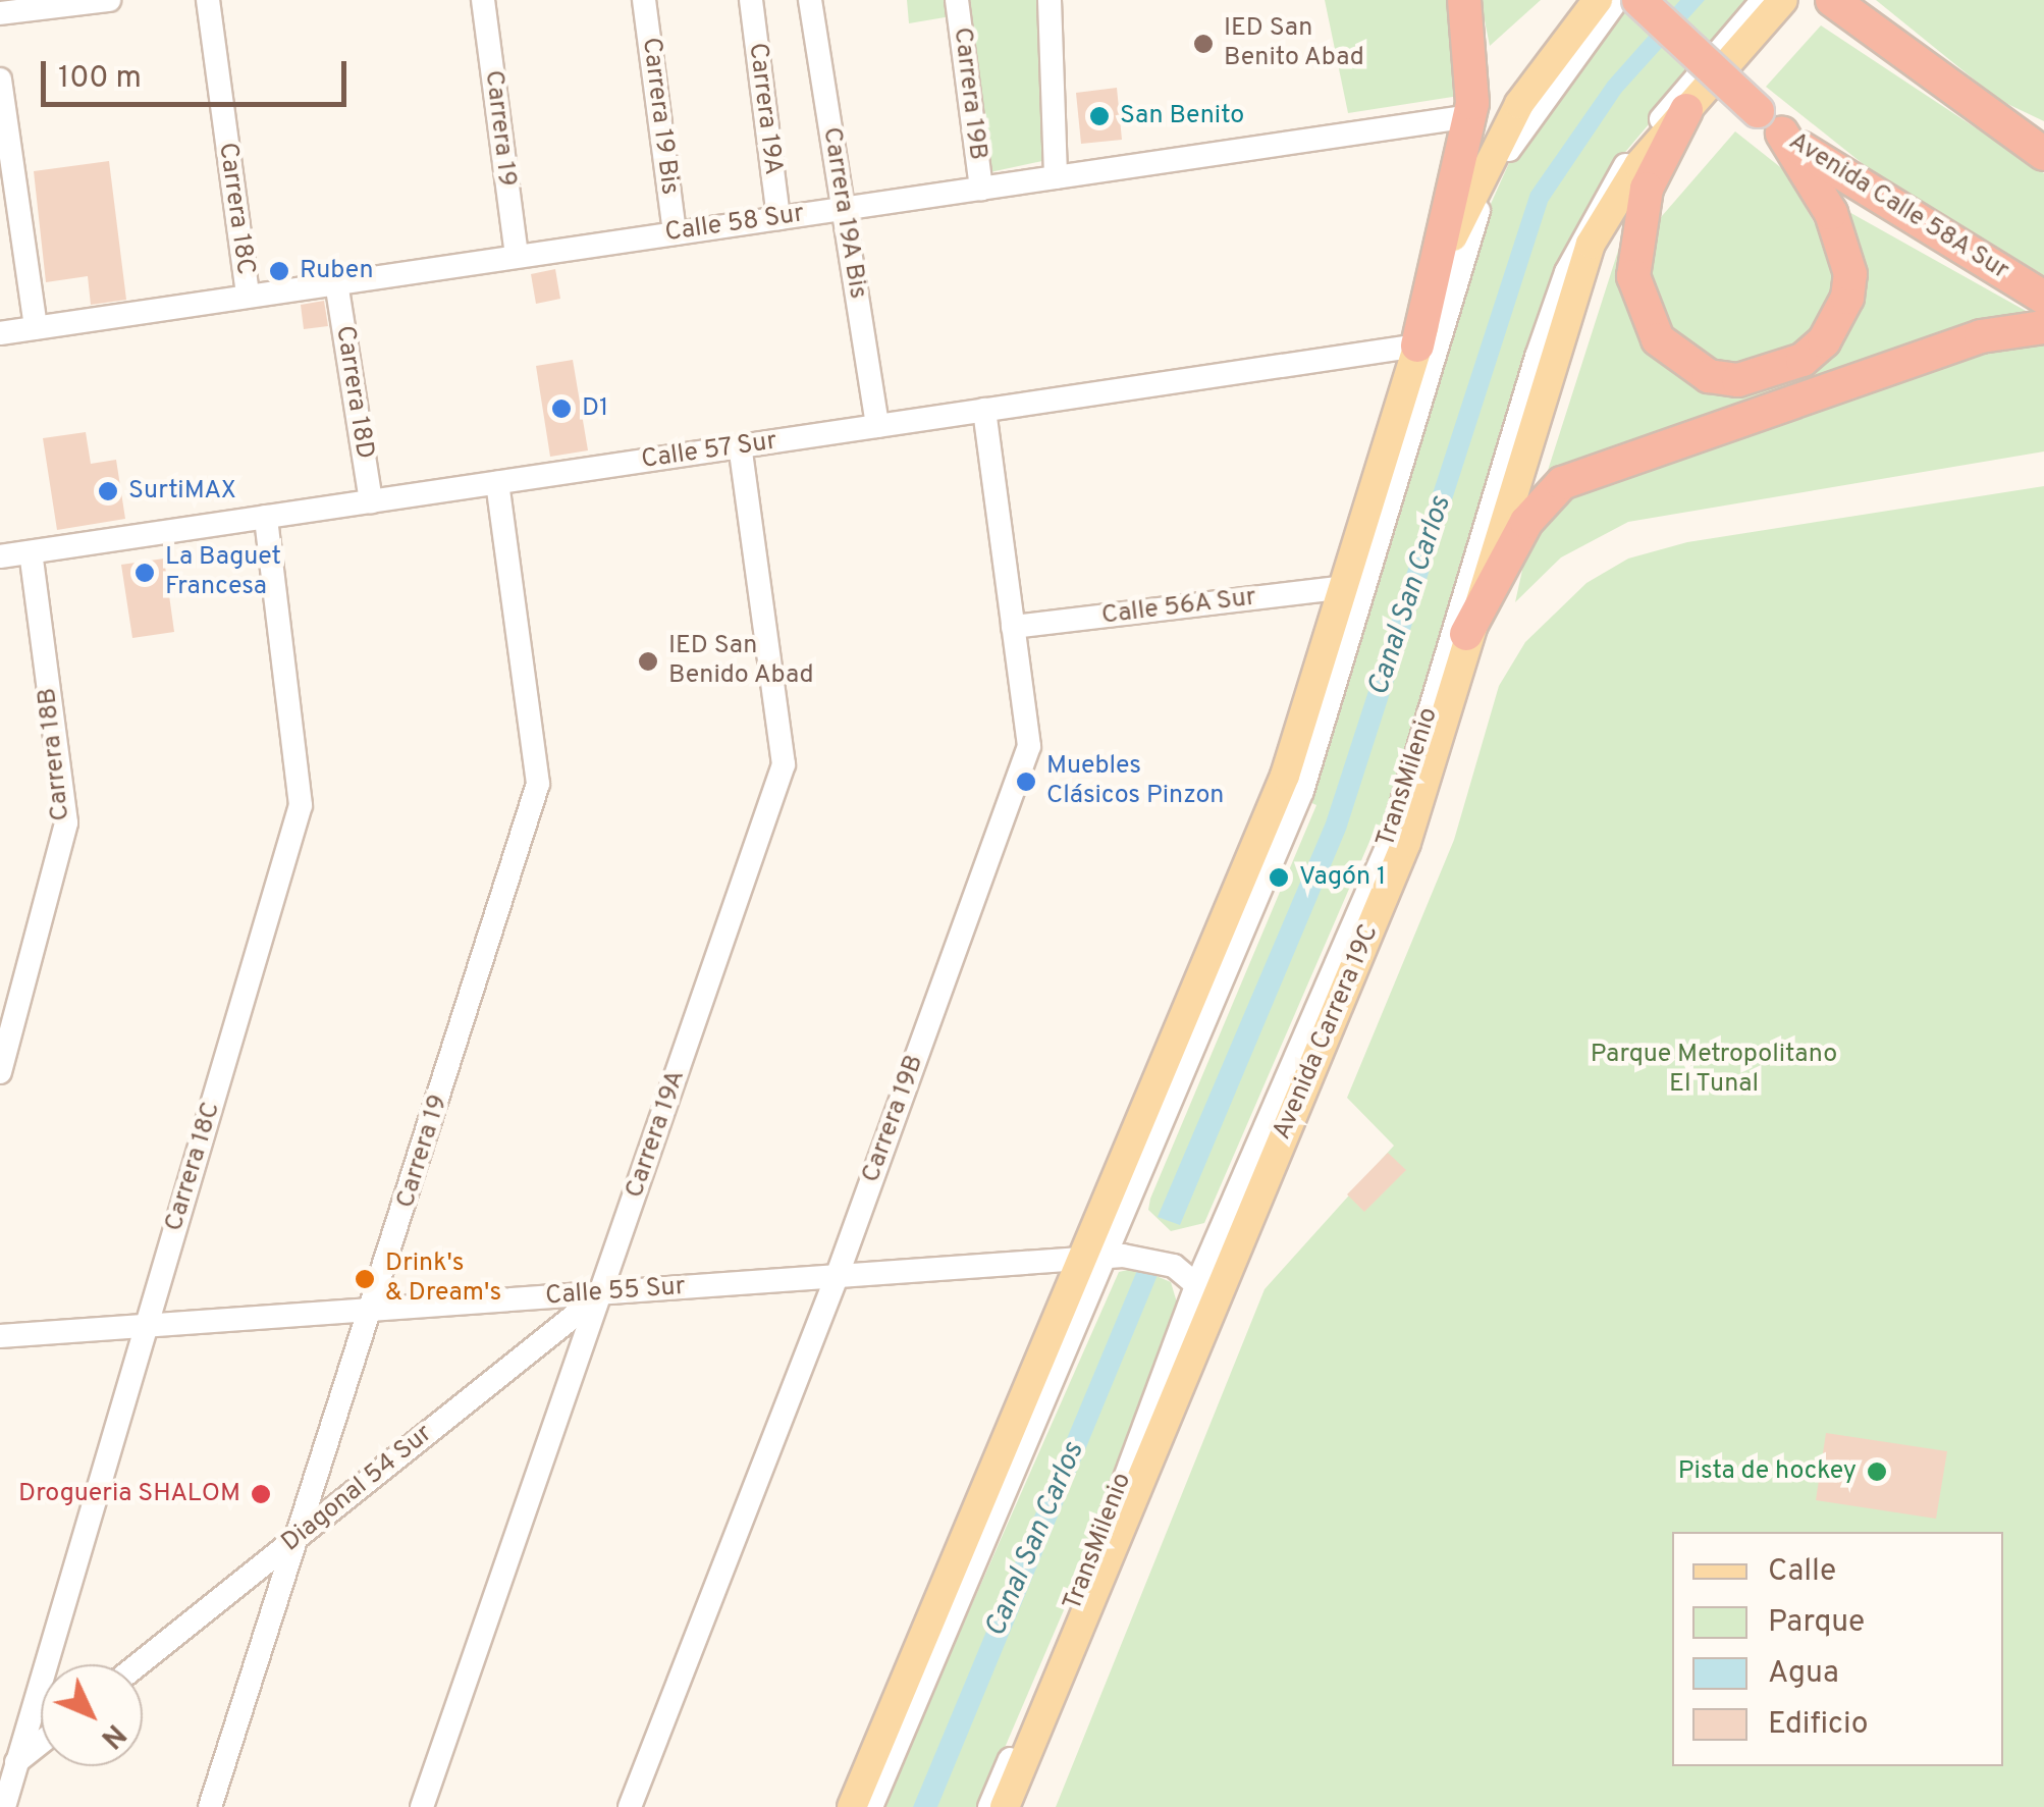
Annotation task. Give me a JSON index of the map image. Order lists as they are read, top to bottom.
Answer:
{
  "streets": {
    "highway": ["Avenida Calle 58A Sur"],
    "main road": ["Avenida Carrera 19C"],
    "street": [
      "Carrera 19B",
      "Carrera 19A",
      "Carrera 19 Bis",
      "Carrera 19",
      "Carrera 18C",
      "Carrera 19A Bis",
      "Calle 58 Sur",
      "Carrera 18D",
      "Calle 57 Sur",
      "Calle 56A Sur",
      "Carrera 18B",
      "TransMilenio",
      "Calle 55 Sur",
      "Diagonal 54 Sur"
    ]
  },
  "crossings": [
    ["Carrera 19B", "Calle 58 Sur"],
    ["Carrera 19B", "Calle 57 Sur"],
    ["Carrera 19B", "Calle 56A Sur"],
    ["Carrera 19B", "Calle 55 Sur"],
    ["Carrera 19A", "Calle 58 Sur"],
    ["Carrera 19A", "Calle 57 Sur"],
    ["Carrera 19A", "Calle 55 Sur"],
    ["Carrera 19A", "Diagonal 54 Sur"],
    ["Carrera 19 Bis", "Calle 58 Sur"],
    ["Carrera 19", "Calle 58 Sur"],
    ["Carrera 19", "Calle 57 Sur"],
    ["Carrera 19", "Calle 55 Sur"],
    ["Carrera 19", "Diagonal 54 Sur"],
    ["Carrera 18C", "Calle 58 Sur"],
    ["Carrera 18C", "Calle 57 Sur"],
    ["Carrera 18C", "Calle 55 Sur"],
    ["Carrera 19A Bis", "Calle 58 Sur"],
    ["Carrera 19A Bis", "Calle 57 Sur"],
    ["Calle 58 Sur", "Carrera 18D"],
    ["Carrera 18D", "Calle 57 Sur"],
    ["Calle 57 Sur", "Carrera 18B"],
    ["TransMilenio", "Avenida Carrera 19C"],
    ["TransMilenio", "Calle 55 Sur"],
    ["Avenida Carrera 19C", "Calle 55 Sur"],
    ["Calle 55 Sur", "Diagonal 54 Sur"]
  ],
  "water": ["Canal San Carlos"],
  "parks": ["Parque Metropolitano El Tunal"],
  "places": [
    "IED San Benito Abad",
    "San Benito",
    "Ruben",
    "D1",
    "SurtiMAX",
    "La Baguet Francesa",
    "IED San Benido Abad",
    "Muebles Clásicos Pinzon",
    "Vagón 1",
    "Drink's & Dream's",
    "Pista de hockey",
    "Drogueria SHALOM"
  ],
  "legend": [
    "Calle",
    "Parque",
    "Agua",
    "Edificio"
  ],
  "scale_bar": "100 m",
  "north": "bottom right"
}
